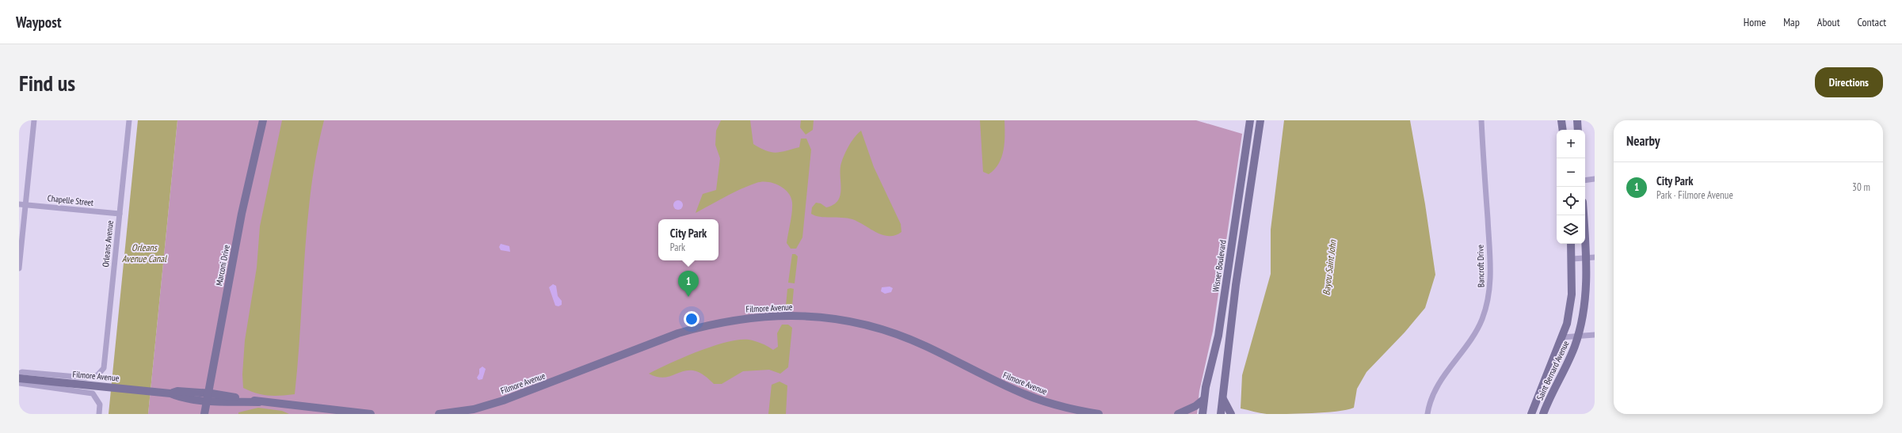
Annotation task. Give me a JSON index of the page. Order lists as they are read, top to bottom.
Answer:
{
  "streets": {
    "street": [
      "Chapelle Street",
      "Orleans Avenue",
      "Marconi Drive",
      "Wisner Boulevard",
      "Bancroft Drive",
      "Filmore Avenue",
      "Saint Bernard Avenue"
    ]
  },
  "crossings": [
    ["Chapelle Street", "Orleans Avenue"],
    ["Marconi Drive", "Filmore Avenue"]
  ],
  "water": ["Orleans Avenue Canal", "Bayou Saint John"],
  "page": {
    "header": "Waypost",
    "nav": [
      "Home",
      "Map",
      "About",
      "Contact"
    ],
    "buttons": "Directions",
    "title": "Find us",
    "heading": "Nearby",
    "map_buttons": ["+", "−"],
    "list": [
      {
        "mark": "1",
        "name": "City Park",
        "note": "Park · Filmore Avenue",
        "value": "30 m"
      }
    ],
    "popup": ["City Park", "Park"],
    "pins": "1"
  }
}
